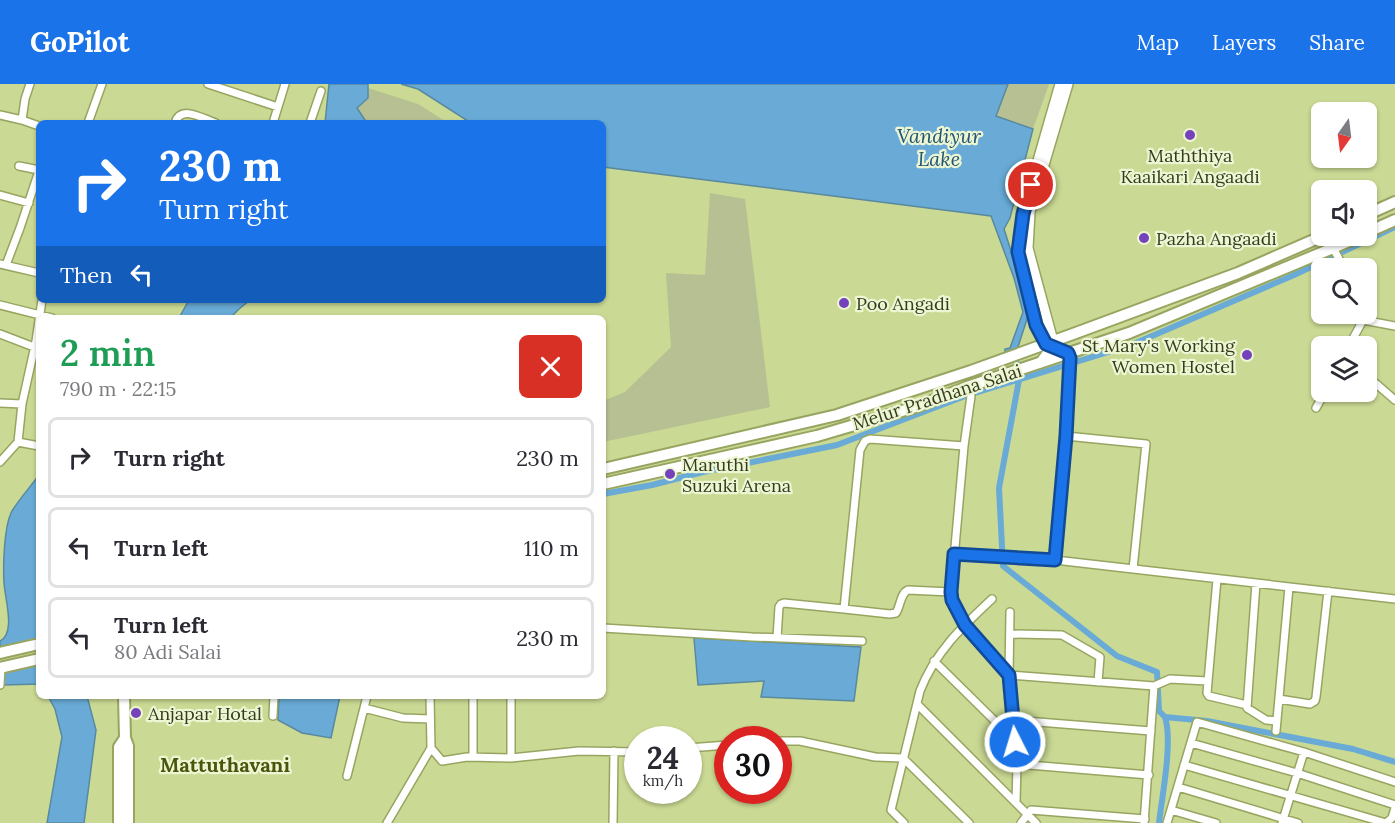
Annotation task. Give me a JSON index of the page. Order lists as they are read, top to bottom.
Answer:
{
  "streets": {
    "main road": ["Melur Pradhana Salai"]
  },
  "districts": ["Mattuthavani"],
  "water": ["Vandiyur Lake"],
  "places": [
    "Maththiya Kaaikari Angaadi",
    "Pazha Angaadi",
    "Poo Angadi",
    "St Mary's Working Women Hostel",
    "Maruthi Suzuki Arena",
    "Anjapar Hotal"
  ],
  "north": "bottom",
  "page": {
    "header": "GoPilot",
    "nav": ["Map", "Layers", "Share"],
    "turn": ["230 m", "Turn right"],
    "then": "Then",
    "heading": ["2 min", "790 m · 22:15"],
    "list": [
      {
        "name": "Turn right",
        "value": "230 m"
      },
      {
        "name": "Turn left",
        "value": "110 m"
      },
      {
        "name": "Turn left",
        "note": "80 Adi Salai",
        "value": "230 m"
      }
    ],
    "speed": "24 km/h",
    "limit": "30"
  }
}
